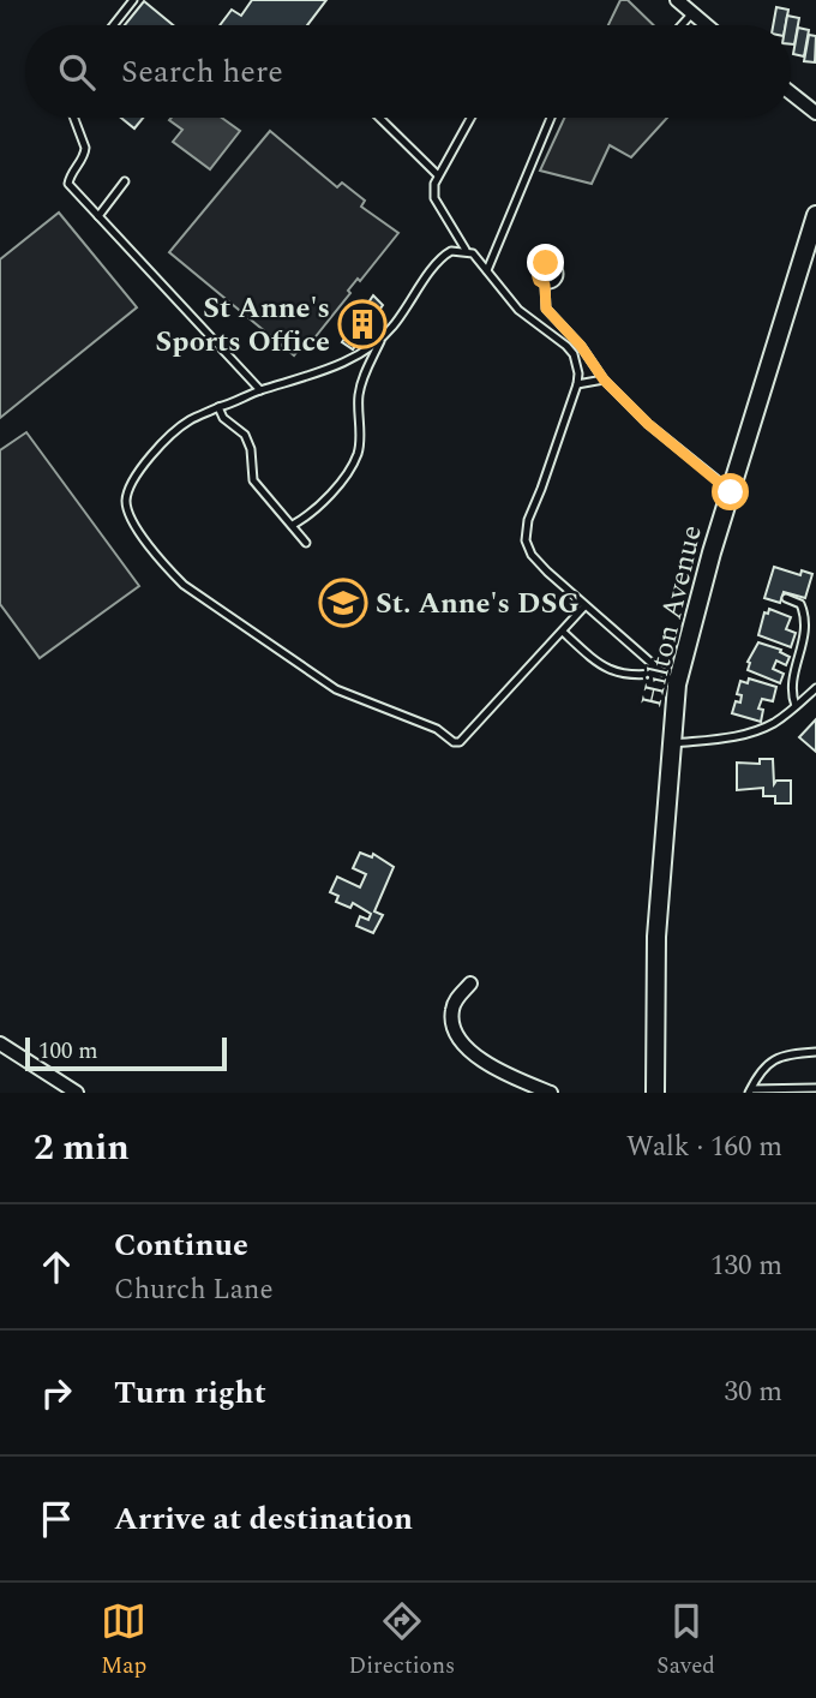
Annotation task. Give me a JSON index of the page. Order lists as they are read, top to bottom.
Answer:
{
  "streets": {
    "street": ["Hilton Avenue"]
  },
  "places": {
    "building": ["St Anne's Sports Office"],
    "school or university": ["St. Anne's DSG"]
  },
  "scale_bar": "100 m",
  "page": {
    "search": "Search here",
    "scale": "100 m",
    "heading": ["2 min", "Walk · 160 m"],
    "list": [
      ["Continue", "Church Lane", "130 m"],
      ["Turn right", "30 m"],
      "Arrive at destination"
    ],
    "nav": ["Map", "Directions", "Saved"]
  }
}
